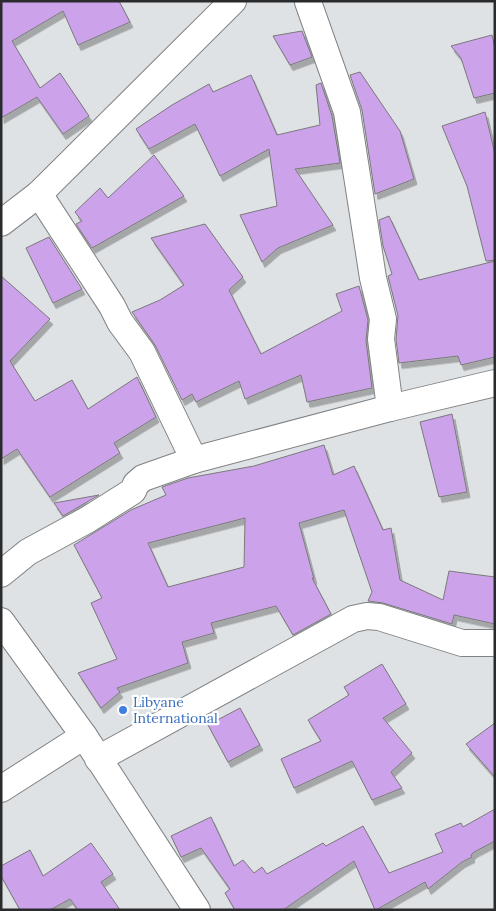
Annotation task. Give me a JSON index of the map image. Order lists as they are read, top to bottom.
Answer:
{
  "places": ["Libyane International"]
}
